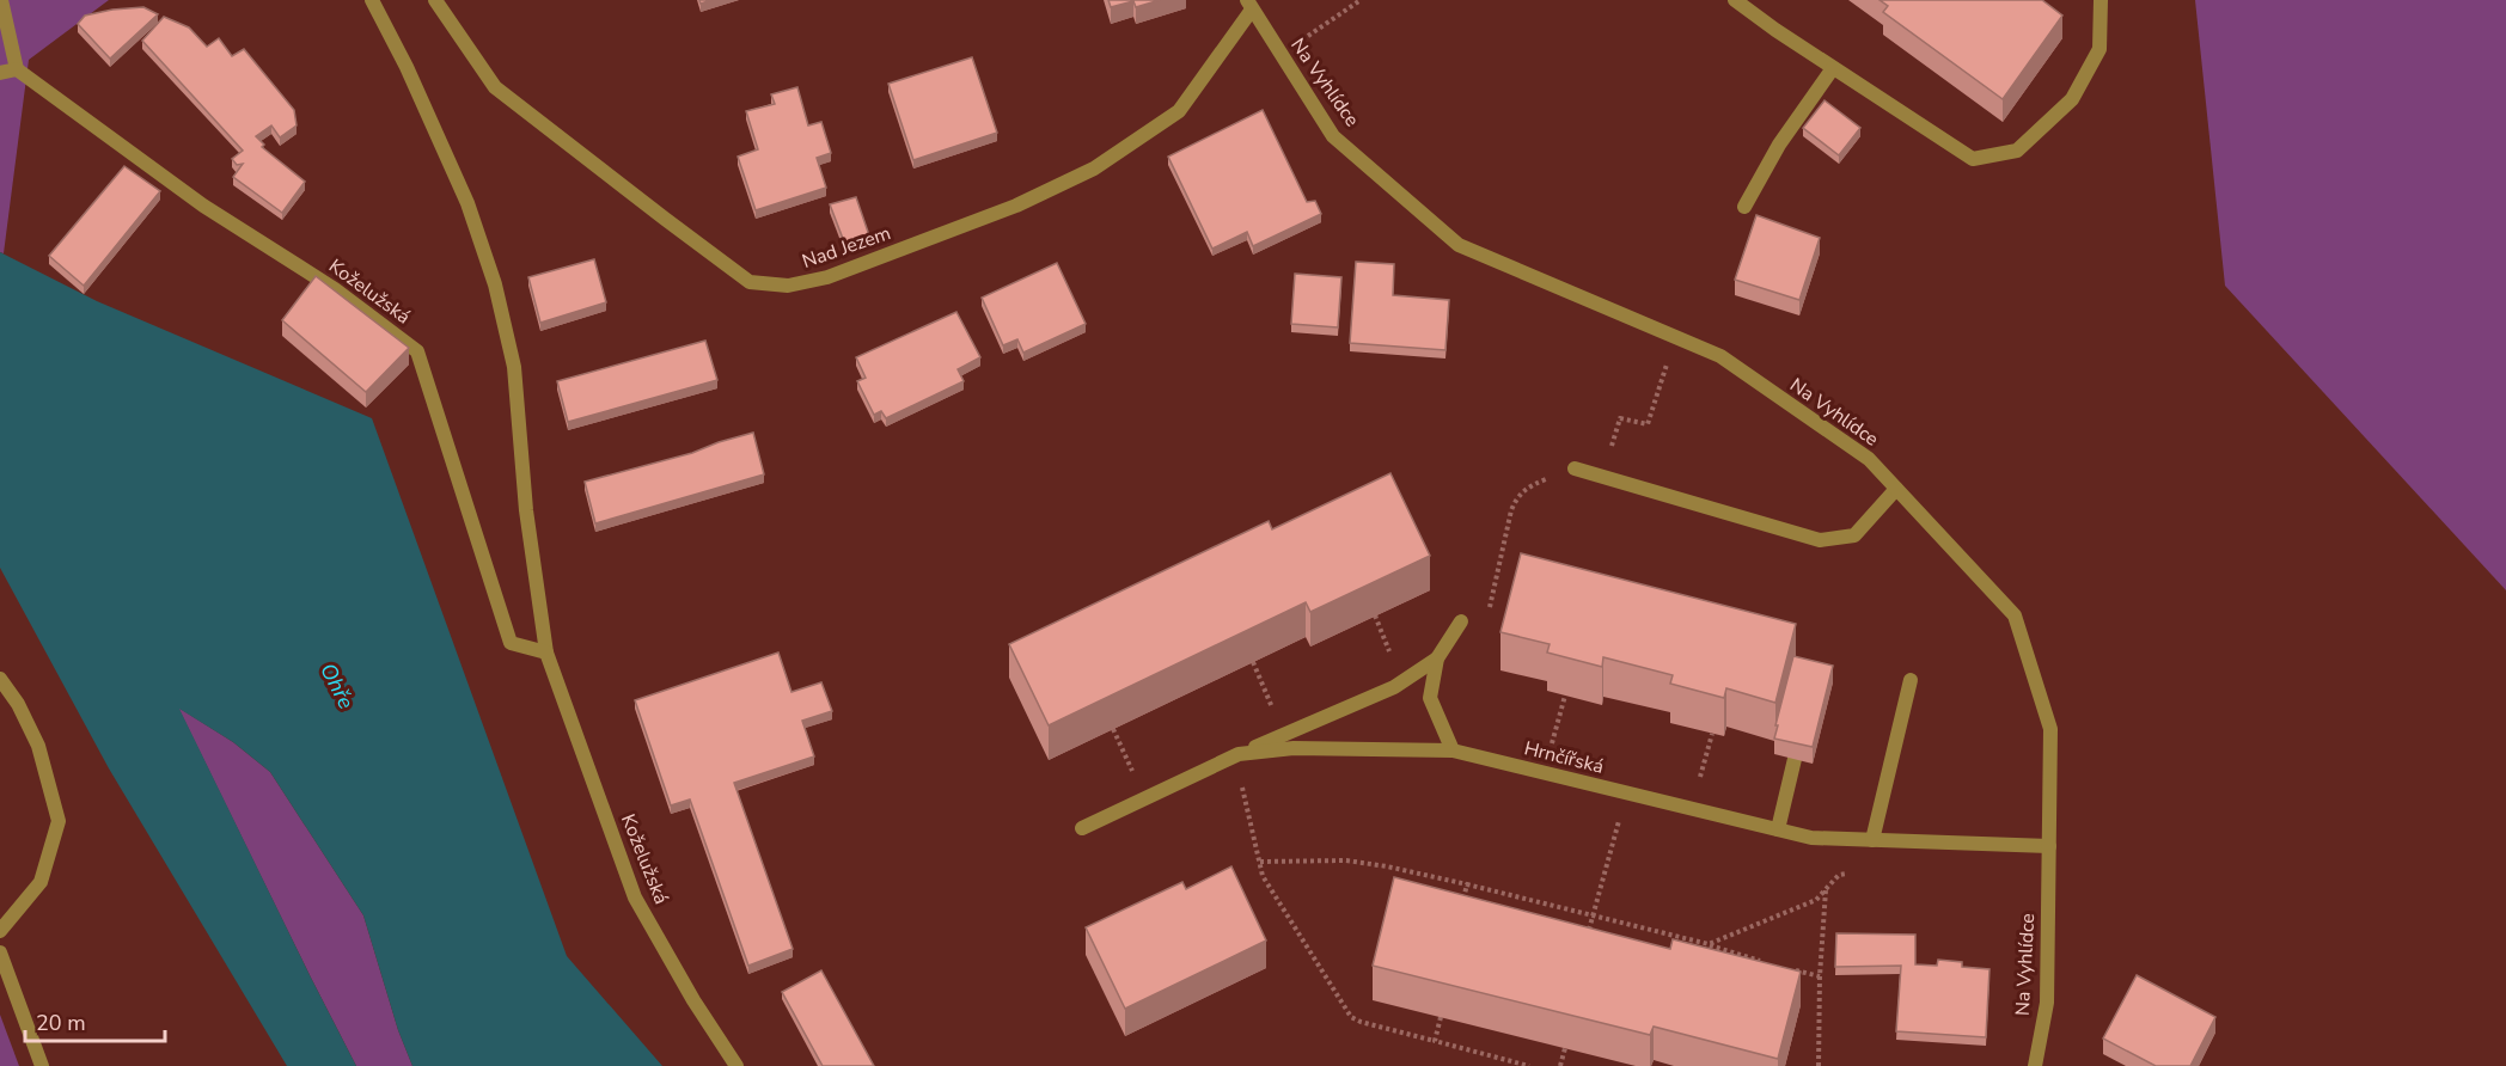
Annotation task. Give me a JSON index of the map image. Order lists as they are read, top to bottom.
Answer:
{
  "streets": {
    "street": [
      "Na Vyhlídce",
      "Nad Jezem",
      "Koželužská",
      "Hrnčířská"
    ]
  },
  "crossings": [
    ["Na Vyhlídce", "Nad Jezem"],
    ["Na Vyhlídce", "Hrnčířská"]
  ],
  "water": ["Ohře"],
  "scale_bar": "20 m"
}
